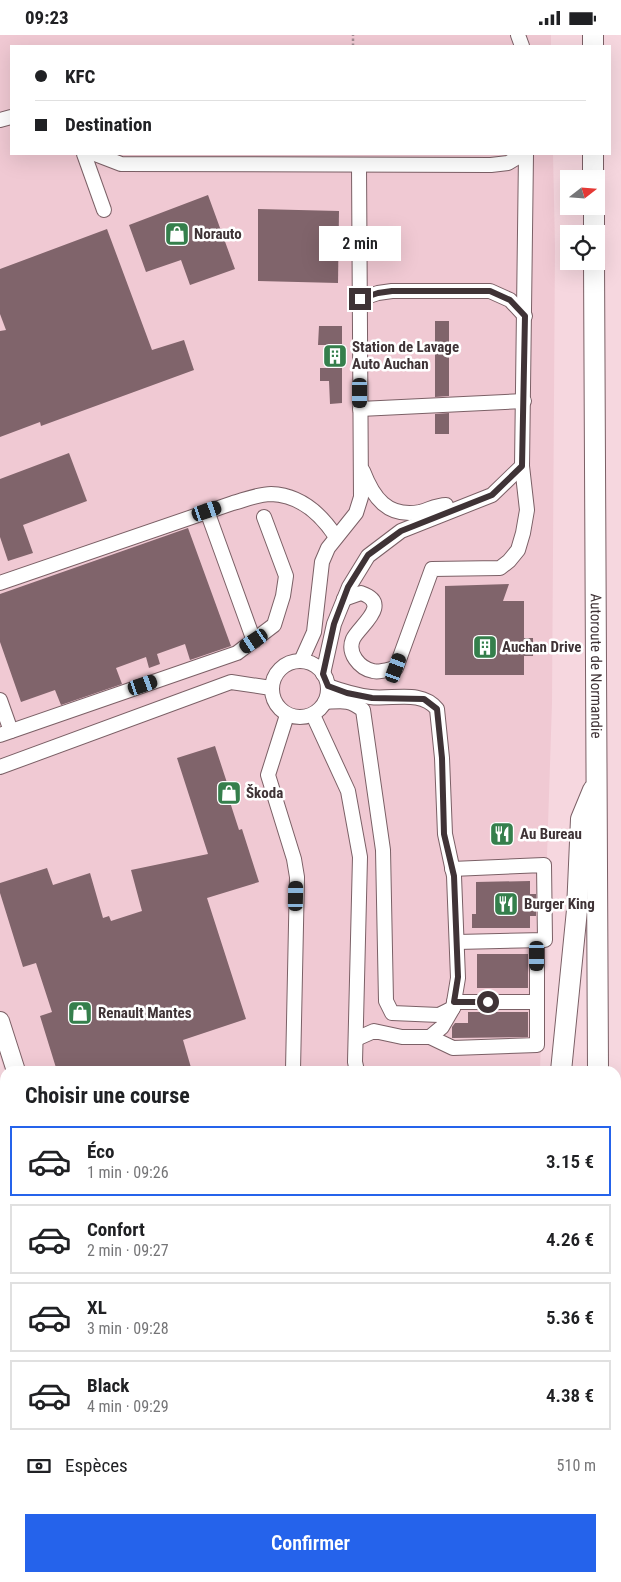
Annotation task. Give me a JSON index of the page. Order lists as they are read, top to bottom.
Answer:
{
  "streets": {
    "highway": ["Autoroute de Normandie"]
  },
  "places": {
    "shop": ["Norauto", "Škoda", "Renault Mantes"],
    "building": ["Station de Lavage Auto Auchan", "Auchan Drive"],
    "restaurant": ["Au Bureau", "Burger King"]
  },
  "north": "right",
  "page": {
    "status": "09:23",
    "banner": ["KFC", "Destination"],
    "bubble": "2 min",
    "heading": "Choisir une course",
    "list": [
      {
        "name": "Éco",
        "note": "1 min · 09:26",
        "value": "3.15 €"
      },
      {
        "name": "Confort",
        "note": "2 min · 09:27",
        "value": "4.26 €"
      },
      {
        "name": "XL",
        "note": "3 min · 09:28",
        "value": "5.36 €"
      },
      {
        "name": "Black",
        "note": "4 min · 09:29",
        "value": "4.38 €"
      }
    ],
    "pay": ["Espèces", "510 m"],
    "buttons": "Confirmer"
  }
}
